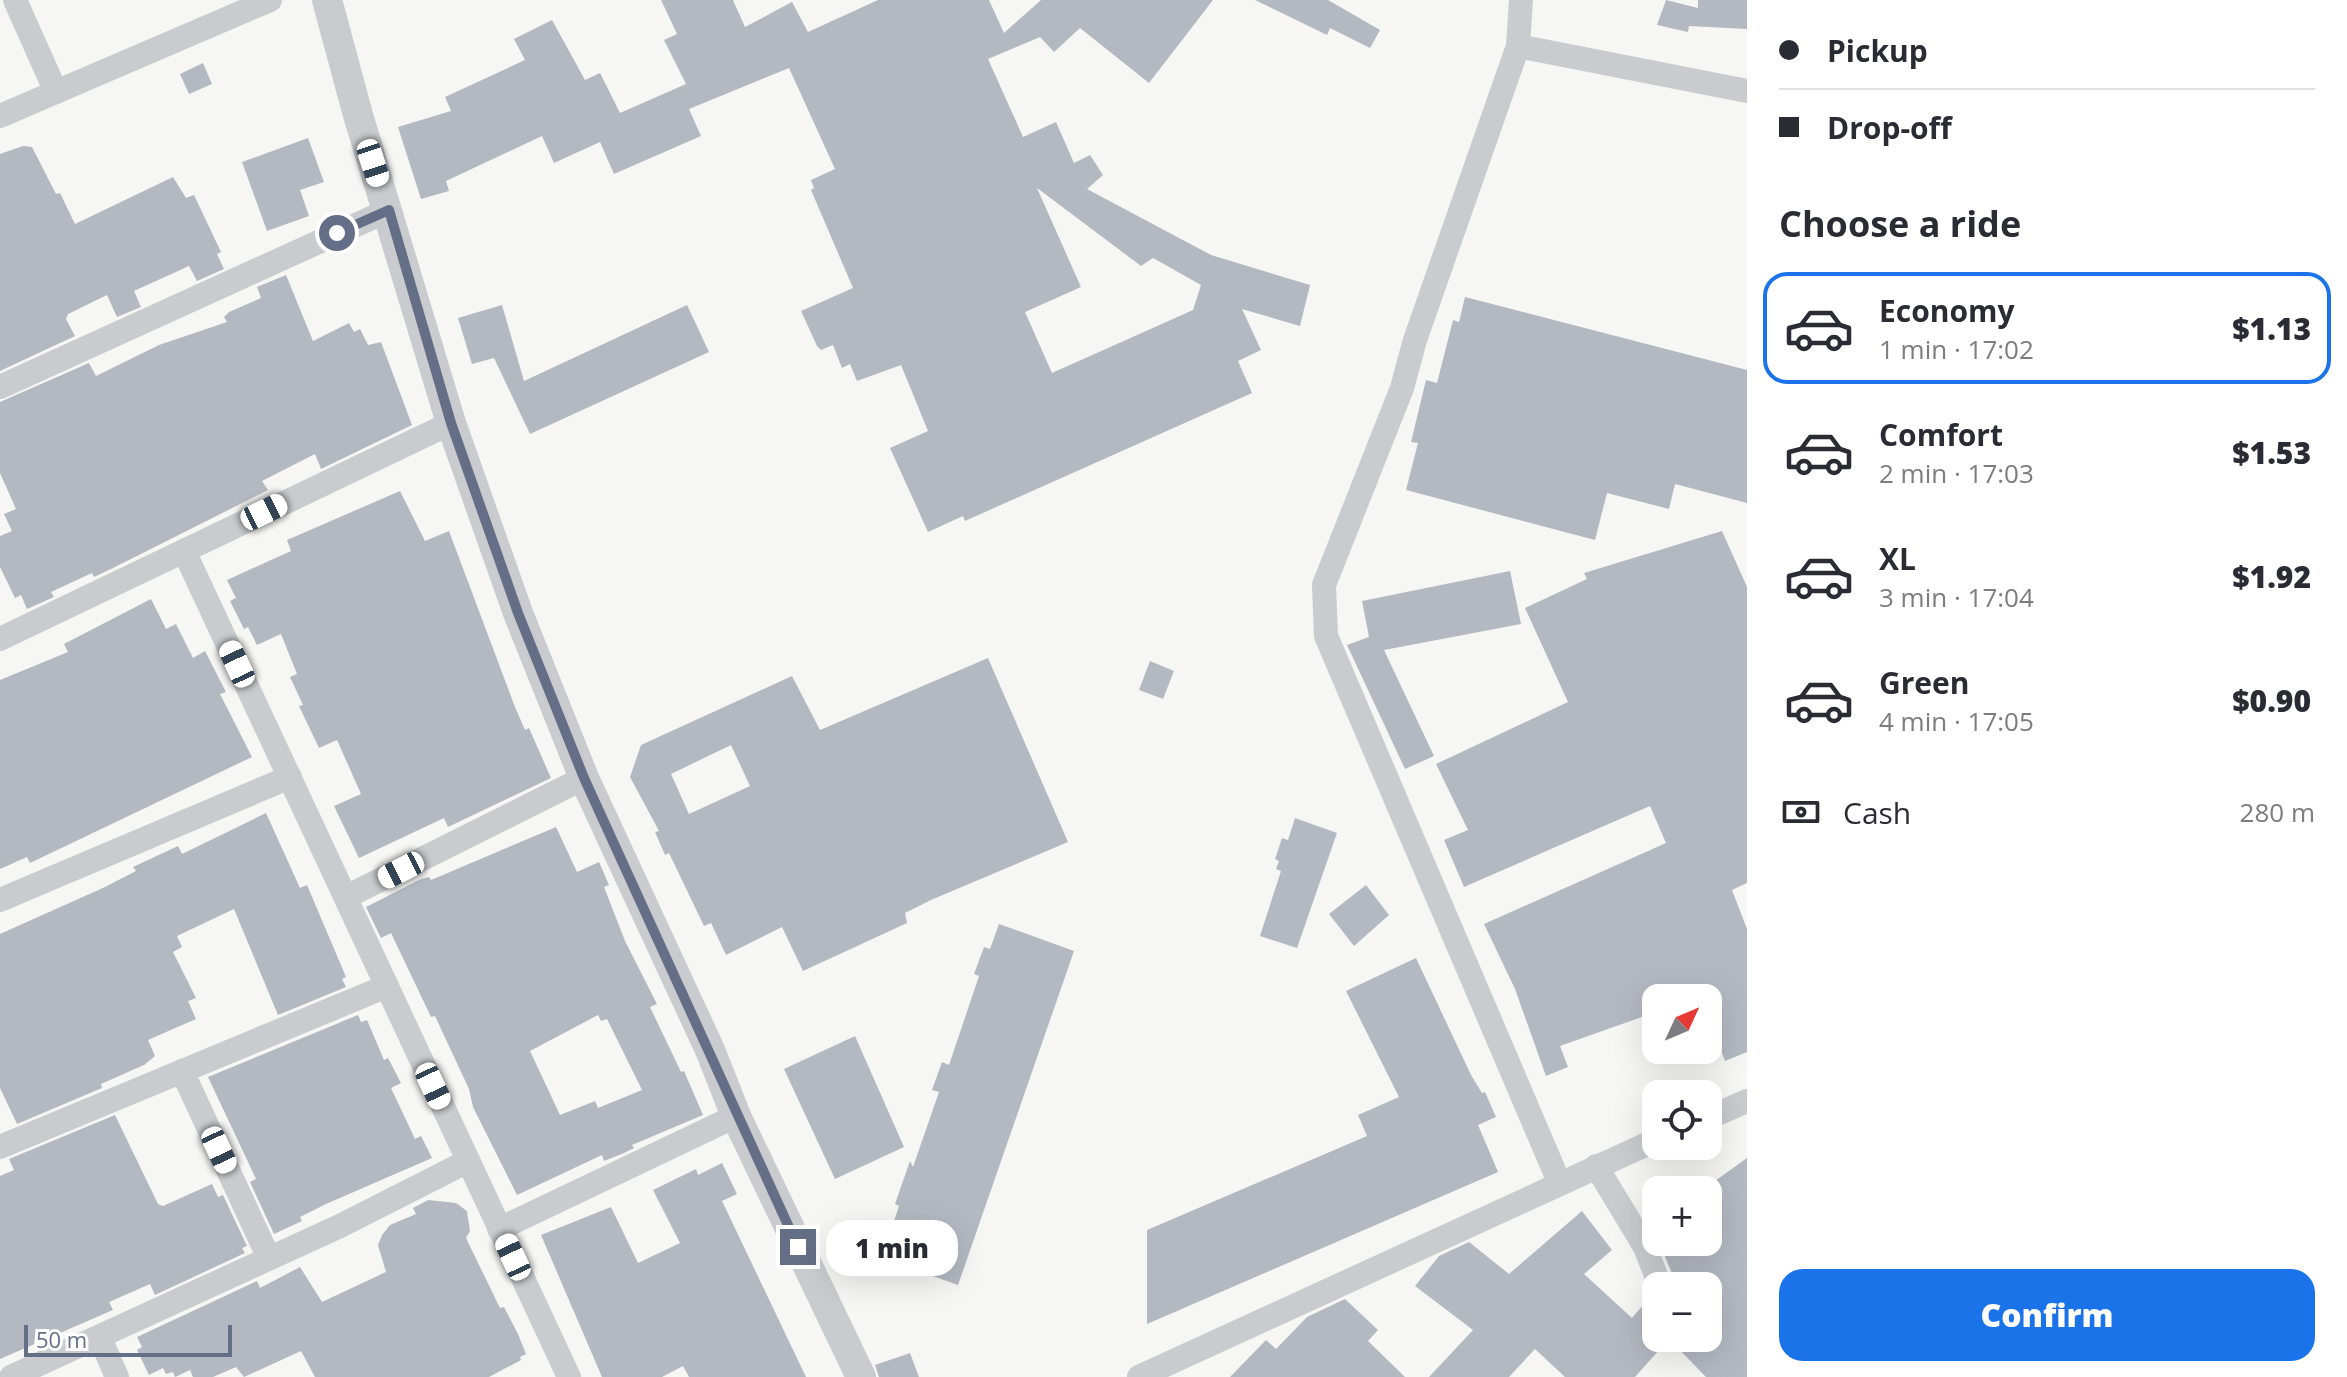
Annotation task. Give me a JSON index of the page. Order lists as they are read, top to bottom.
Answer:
{
  "scale_bar": "50 m",
  "north": "top right",
  "page": {
    "banner": ["Pickup", "Drop-off"],
    "heading": "Choose a ride",
    "list": [
      {
        "name": "Economy",
        "note": "1 min · 17:02",
        "value": "$1.13"
      },
      {
        "name": "Comfort",
        "note": "2 min · 17:03",
        "value": "$1.53"
      },
      {
        "name": "XL",
        "note": "3 min · 17:04",
        "value": "$1.92"
      },
      {
        "name": "Green",
        "note": "4 min · 17:05",
        "value": "$0.90"
      }
    ],
    "pay": ["Cash", "280 m"],
    "map_buttons": ["+", "−"],
    "bubble": "1 min",
    "buttons": "Confirm",
    "scale": "50 m"
  }
}
